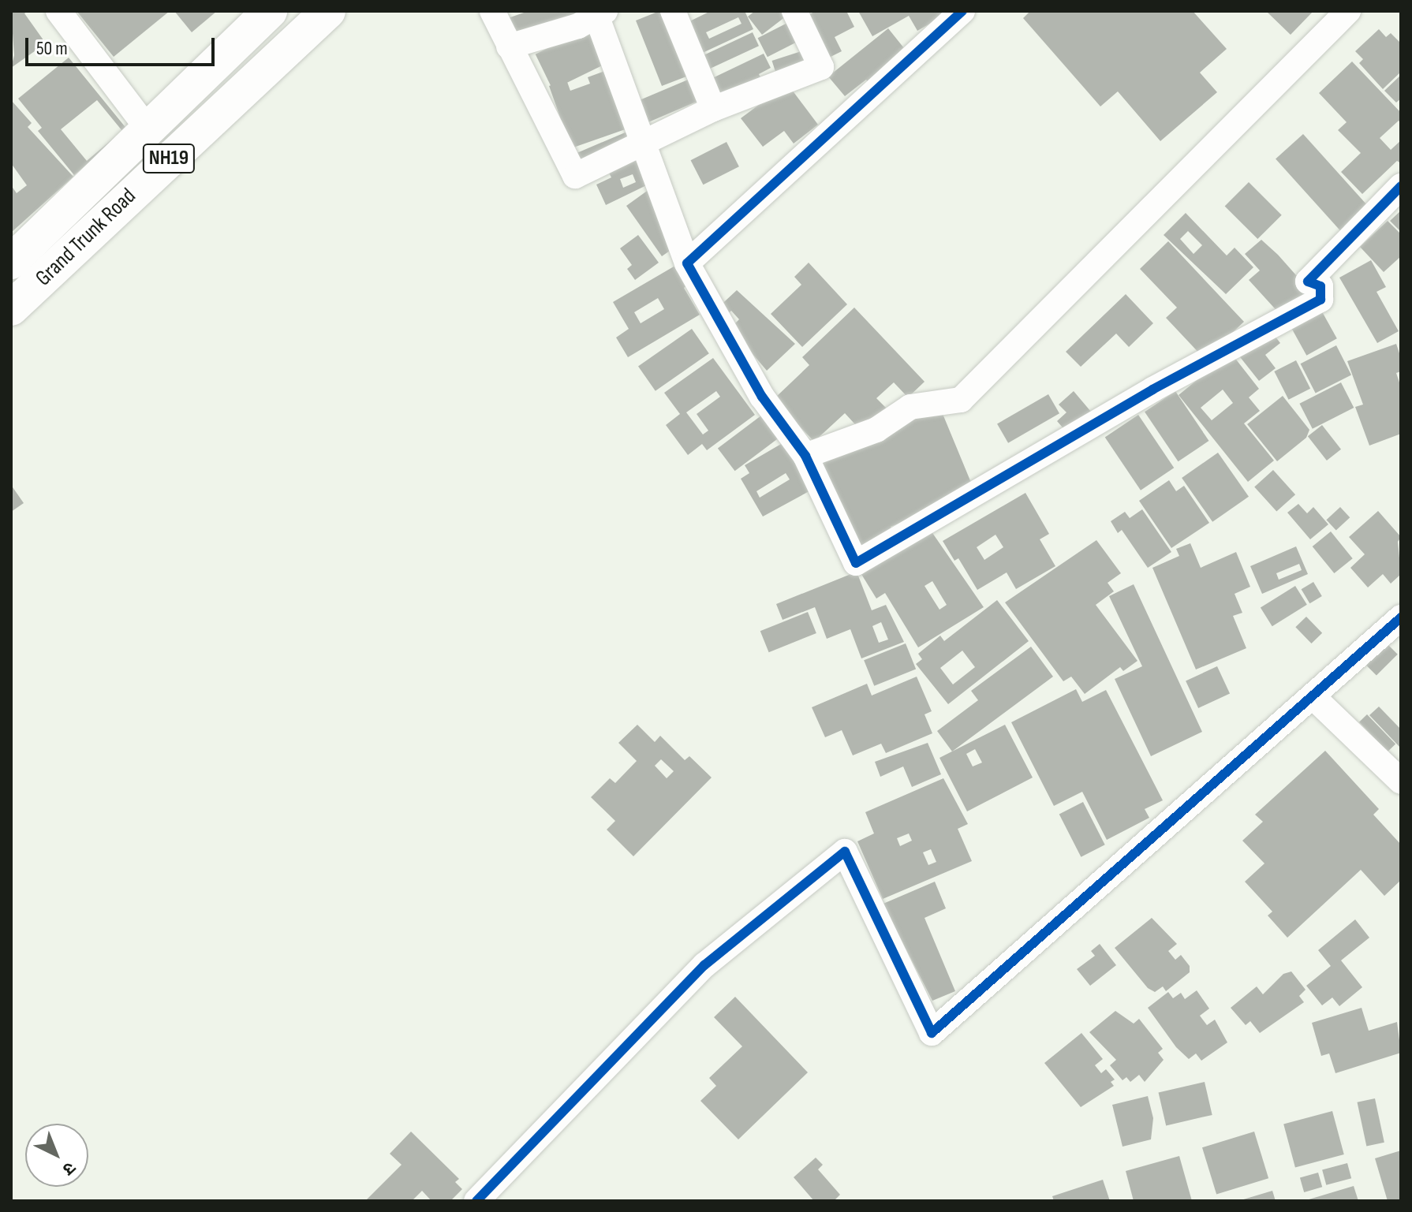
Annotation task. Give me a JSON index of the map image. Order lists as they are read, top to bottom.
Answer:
{
  "streets": {
    "highway": ["NH19", "Grand Trunk Road"]
  },
  "scale_bar": "50 m",
  "north": "bottom right"
}
